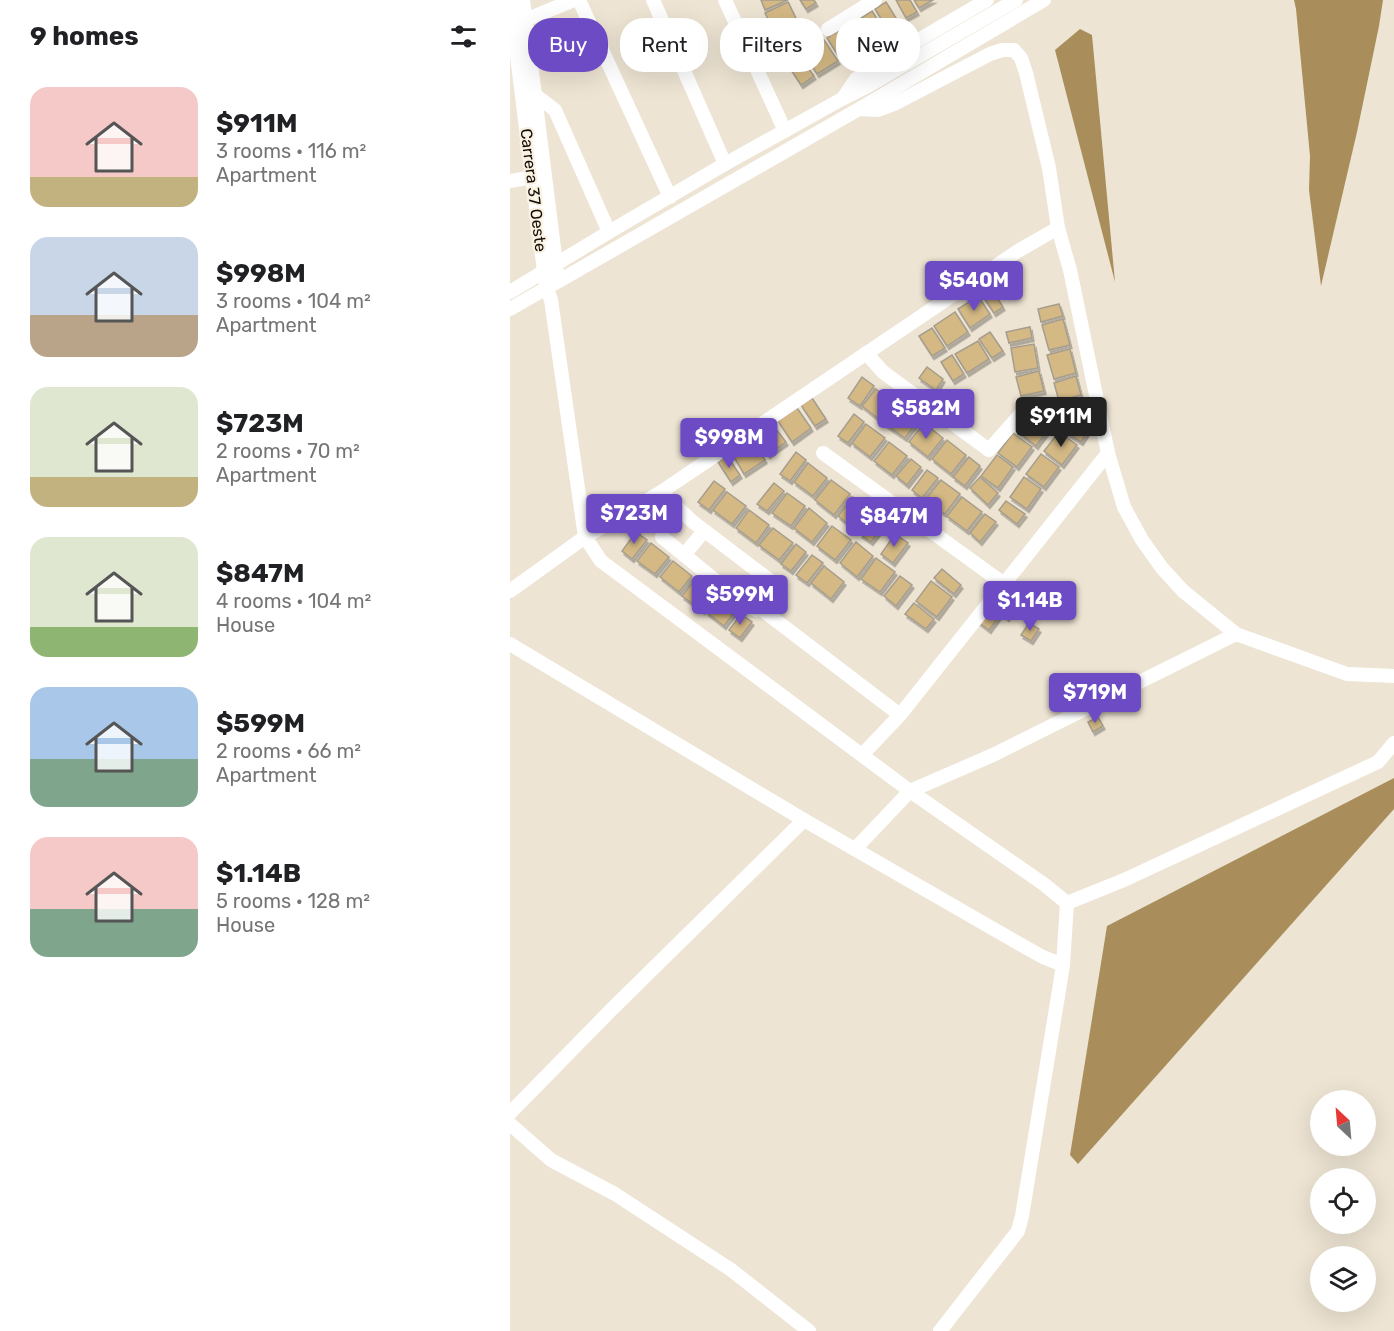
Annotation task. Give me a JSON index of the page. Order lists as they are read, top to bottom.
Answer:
{
  "streets": {
    "street": ["Carrera 37 Oeste"]
  },
  "north": "top left",
  "page": {
    "heading": "9 homes",
    "chip": [
      "Buy",
      "Rent",
      "Filters",
      "New"
    ],
    "list": [
      {
        "name": "$911M",
        "note": "3 rooms · 116 m² · Apartment"
      },
      {
        "name": "$998M",
        "note": "3 rooms · 104 m² · Apartment"
      },
      {
        "name": "$723M",
        "note": "2 rooms · 70 m² · Apartment"
      },
      {
        "name": "$847M",
        "note": "4 rooms · 104 m² · House"
      },
      {
        "name": "$599M",
        "note": "2 rooms · 66 m² · Apartment"
      },
      {
        "name": "$1.14B",
        "note": "5 rooms · 128 m² · House"
      }
    ],
    "price": [
      "$540M",
      "$582M",
      "$911M",
      "$998M",
      "$723M",
      "$847M",
      "$599M",
      "$1.14B",
      "$719M"
    ]
  }
}
